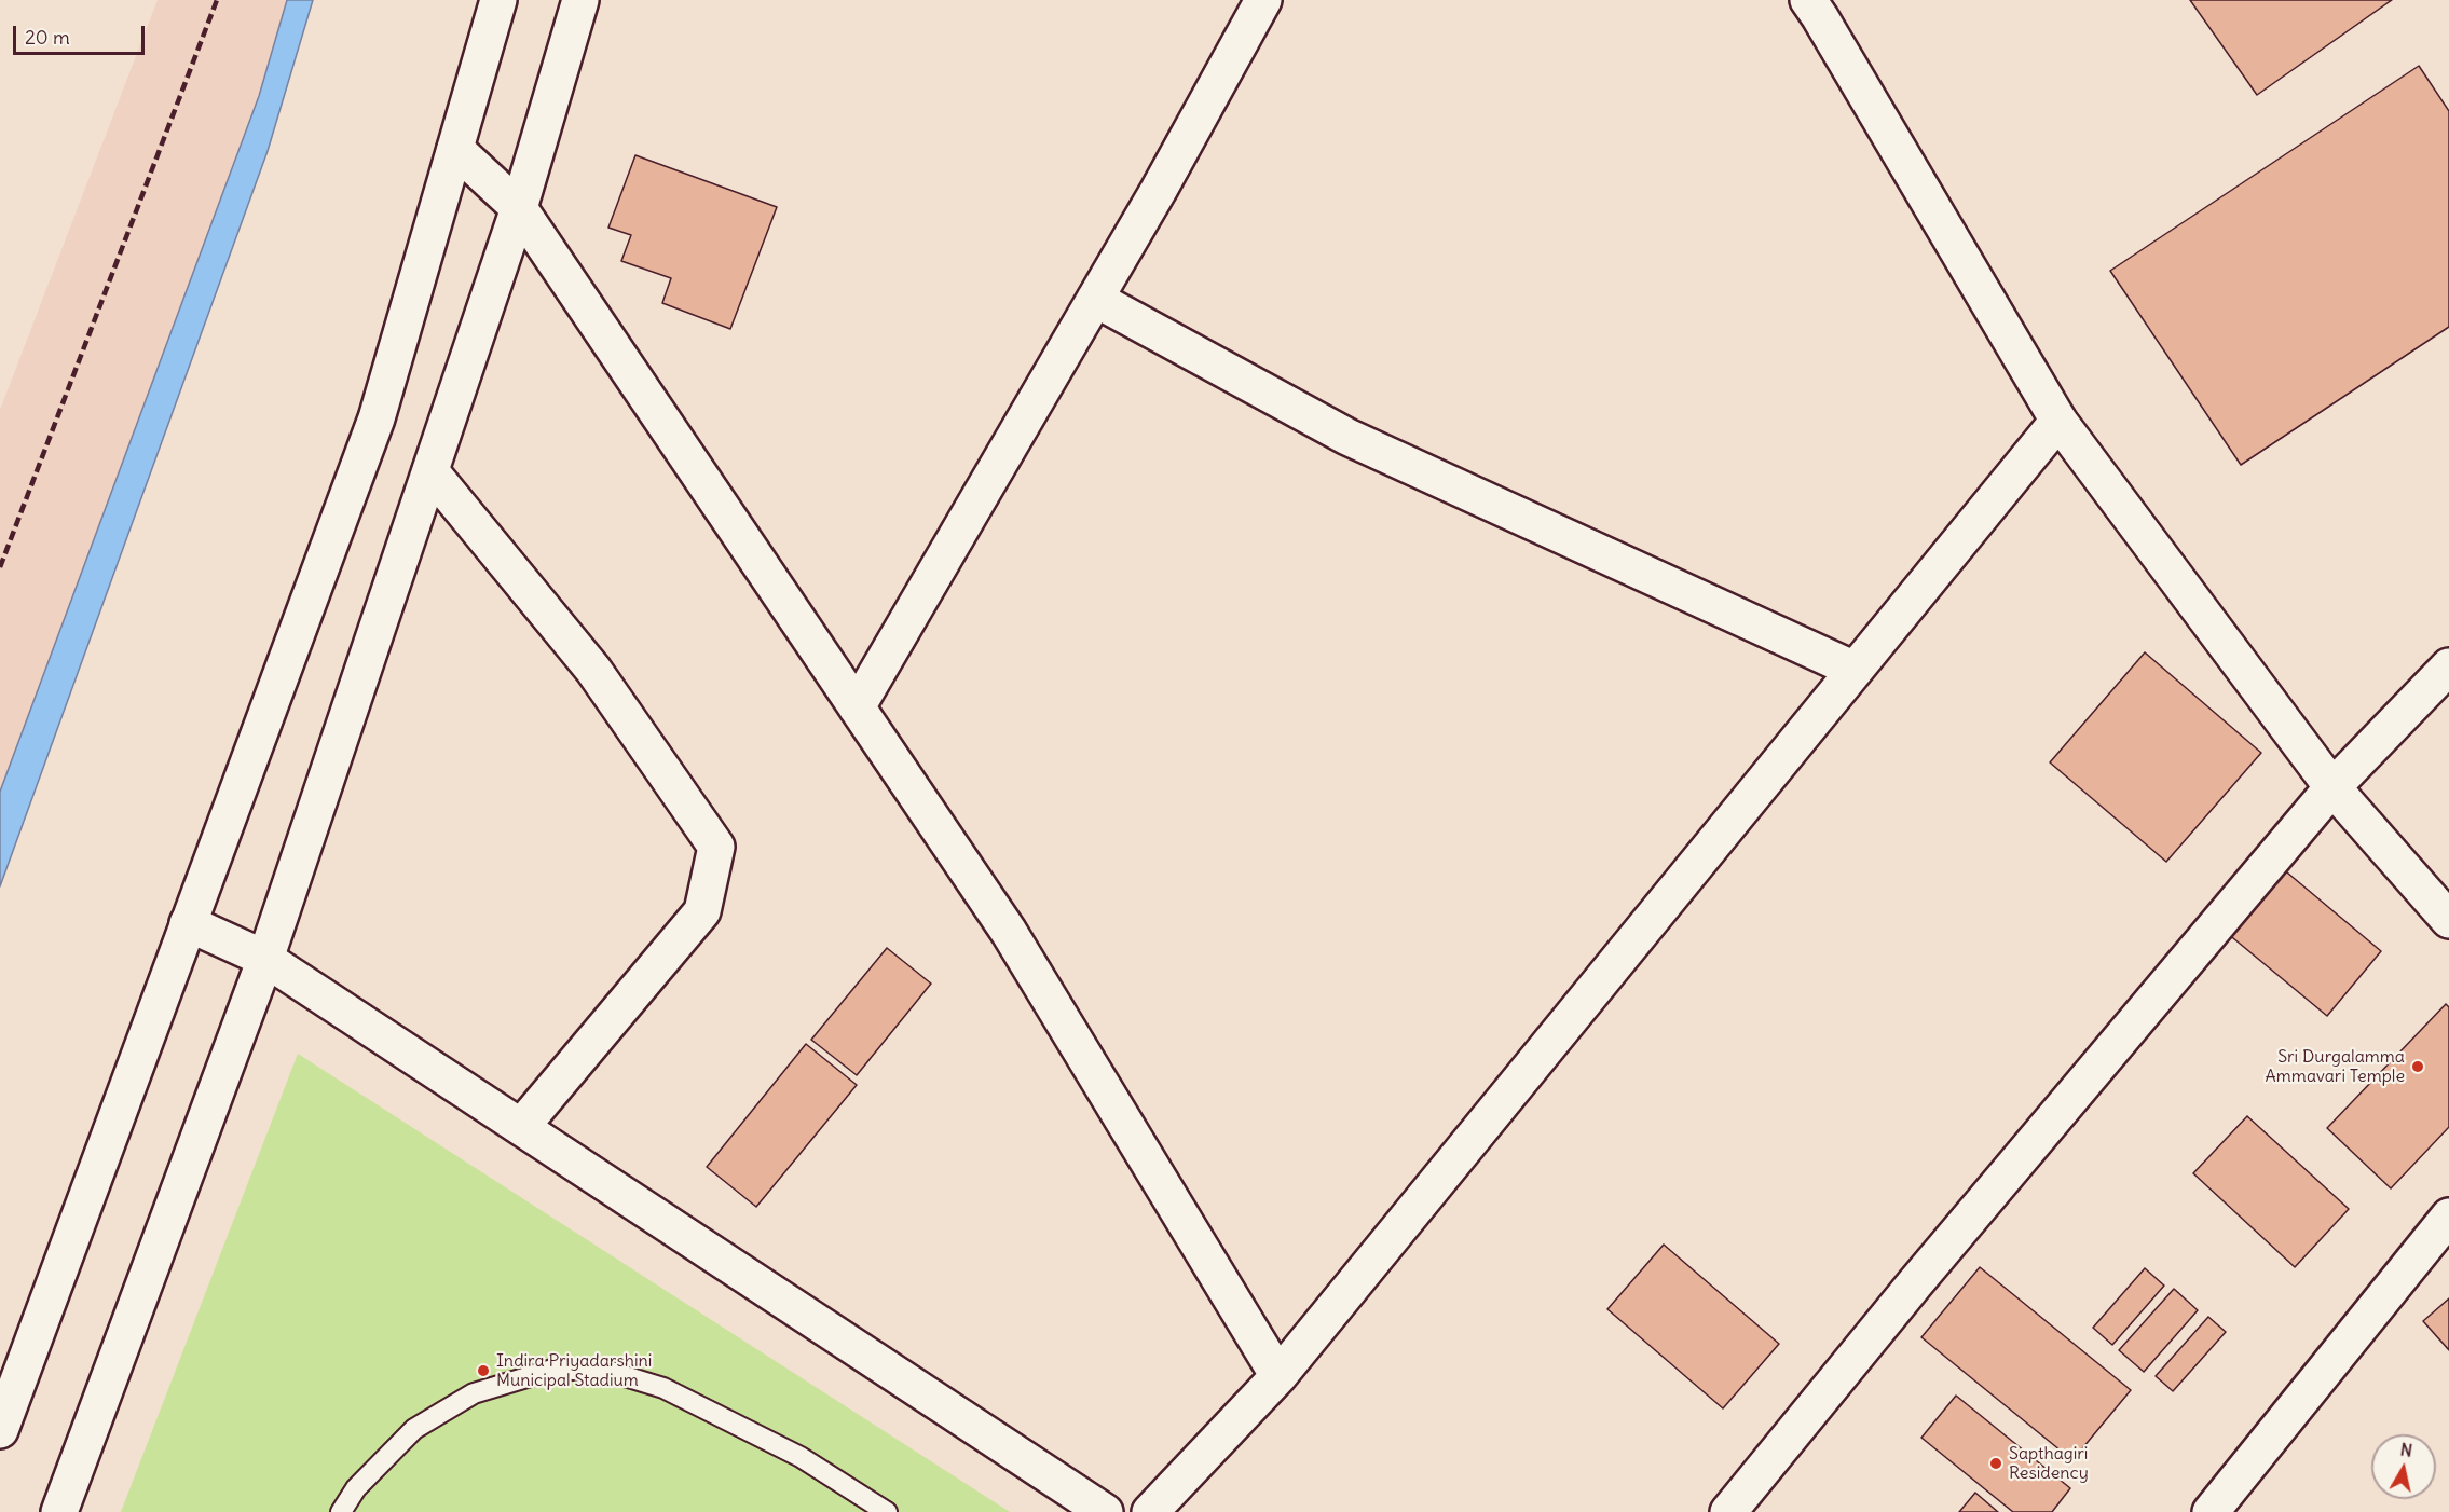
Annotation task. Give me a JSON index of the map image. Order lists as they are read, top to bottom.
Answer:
{
  "places": ["Sri Durgalamma Ammavari Temple", "Indira Priyadarshini Municipal Stadium", "Sapthagiri Residency"],
  "scale_bar": "20 m",
  "north": "top"
}
